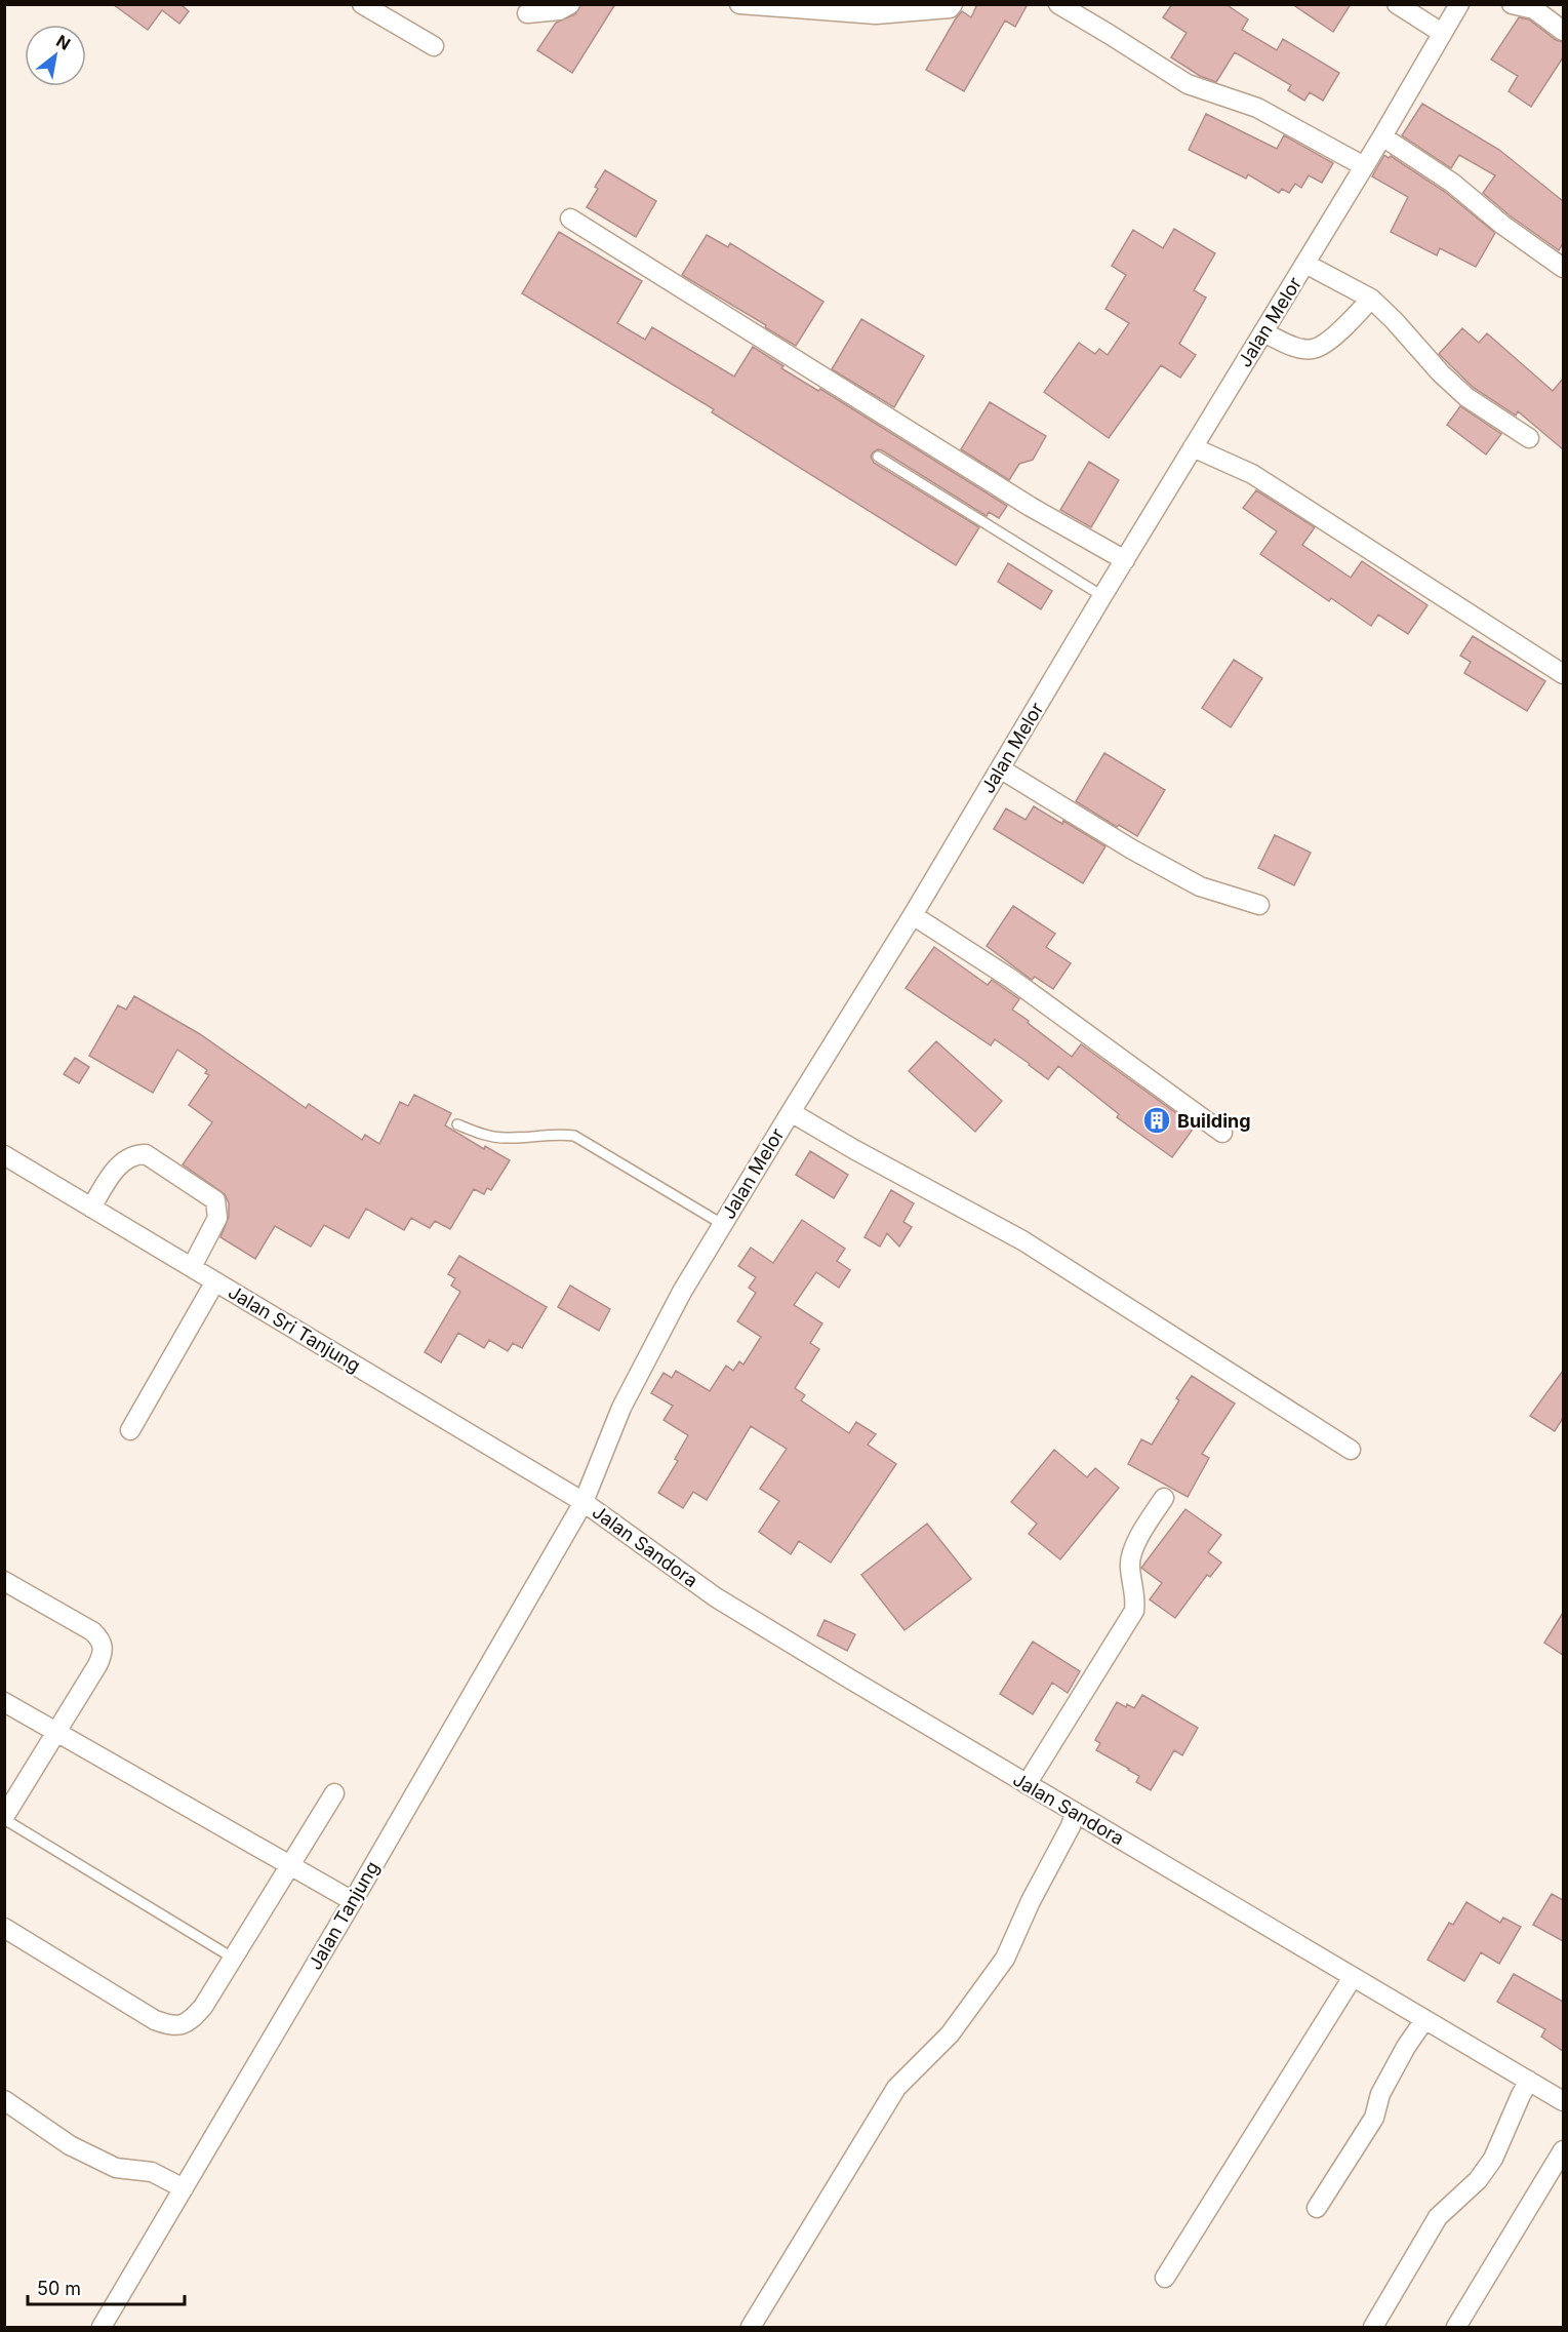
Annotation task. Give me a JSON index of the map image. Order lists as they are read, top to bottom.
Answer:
{
  "streets": {
    "street": [
      "Jalan Melor",
      "Jalan Sri Tanjung",
      "Jalan Sandora",
      "Jalan Tanjung"
    ]
  },
  "crossings": [
    ["Jalan Melor", "Jalan Sri Tanjung"],
    ["Jalan Melor", "Jalan Sandora"],
    ["Jalan Melor", "Jalan Tanjung"],
    ["Jalan Sri Tanjung", "Jalan Sandora"],
    ["Jalan Sri Tanjung", "Jalan Tanjung"],
    ["Jalan Sandora", "Jalan Tanjung"]
  ],
  "places": {
    "building": ["Building"]
  },
  "scale_bar": "50 m",
  "north": "top right"
}
